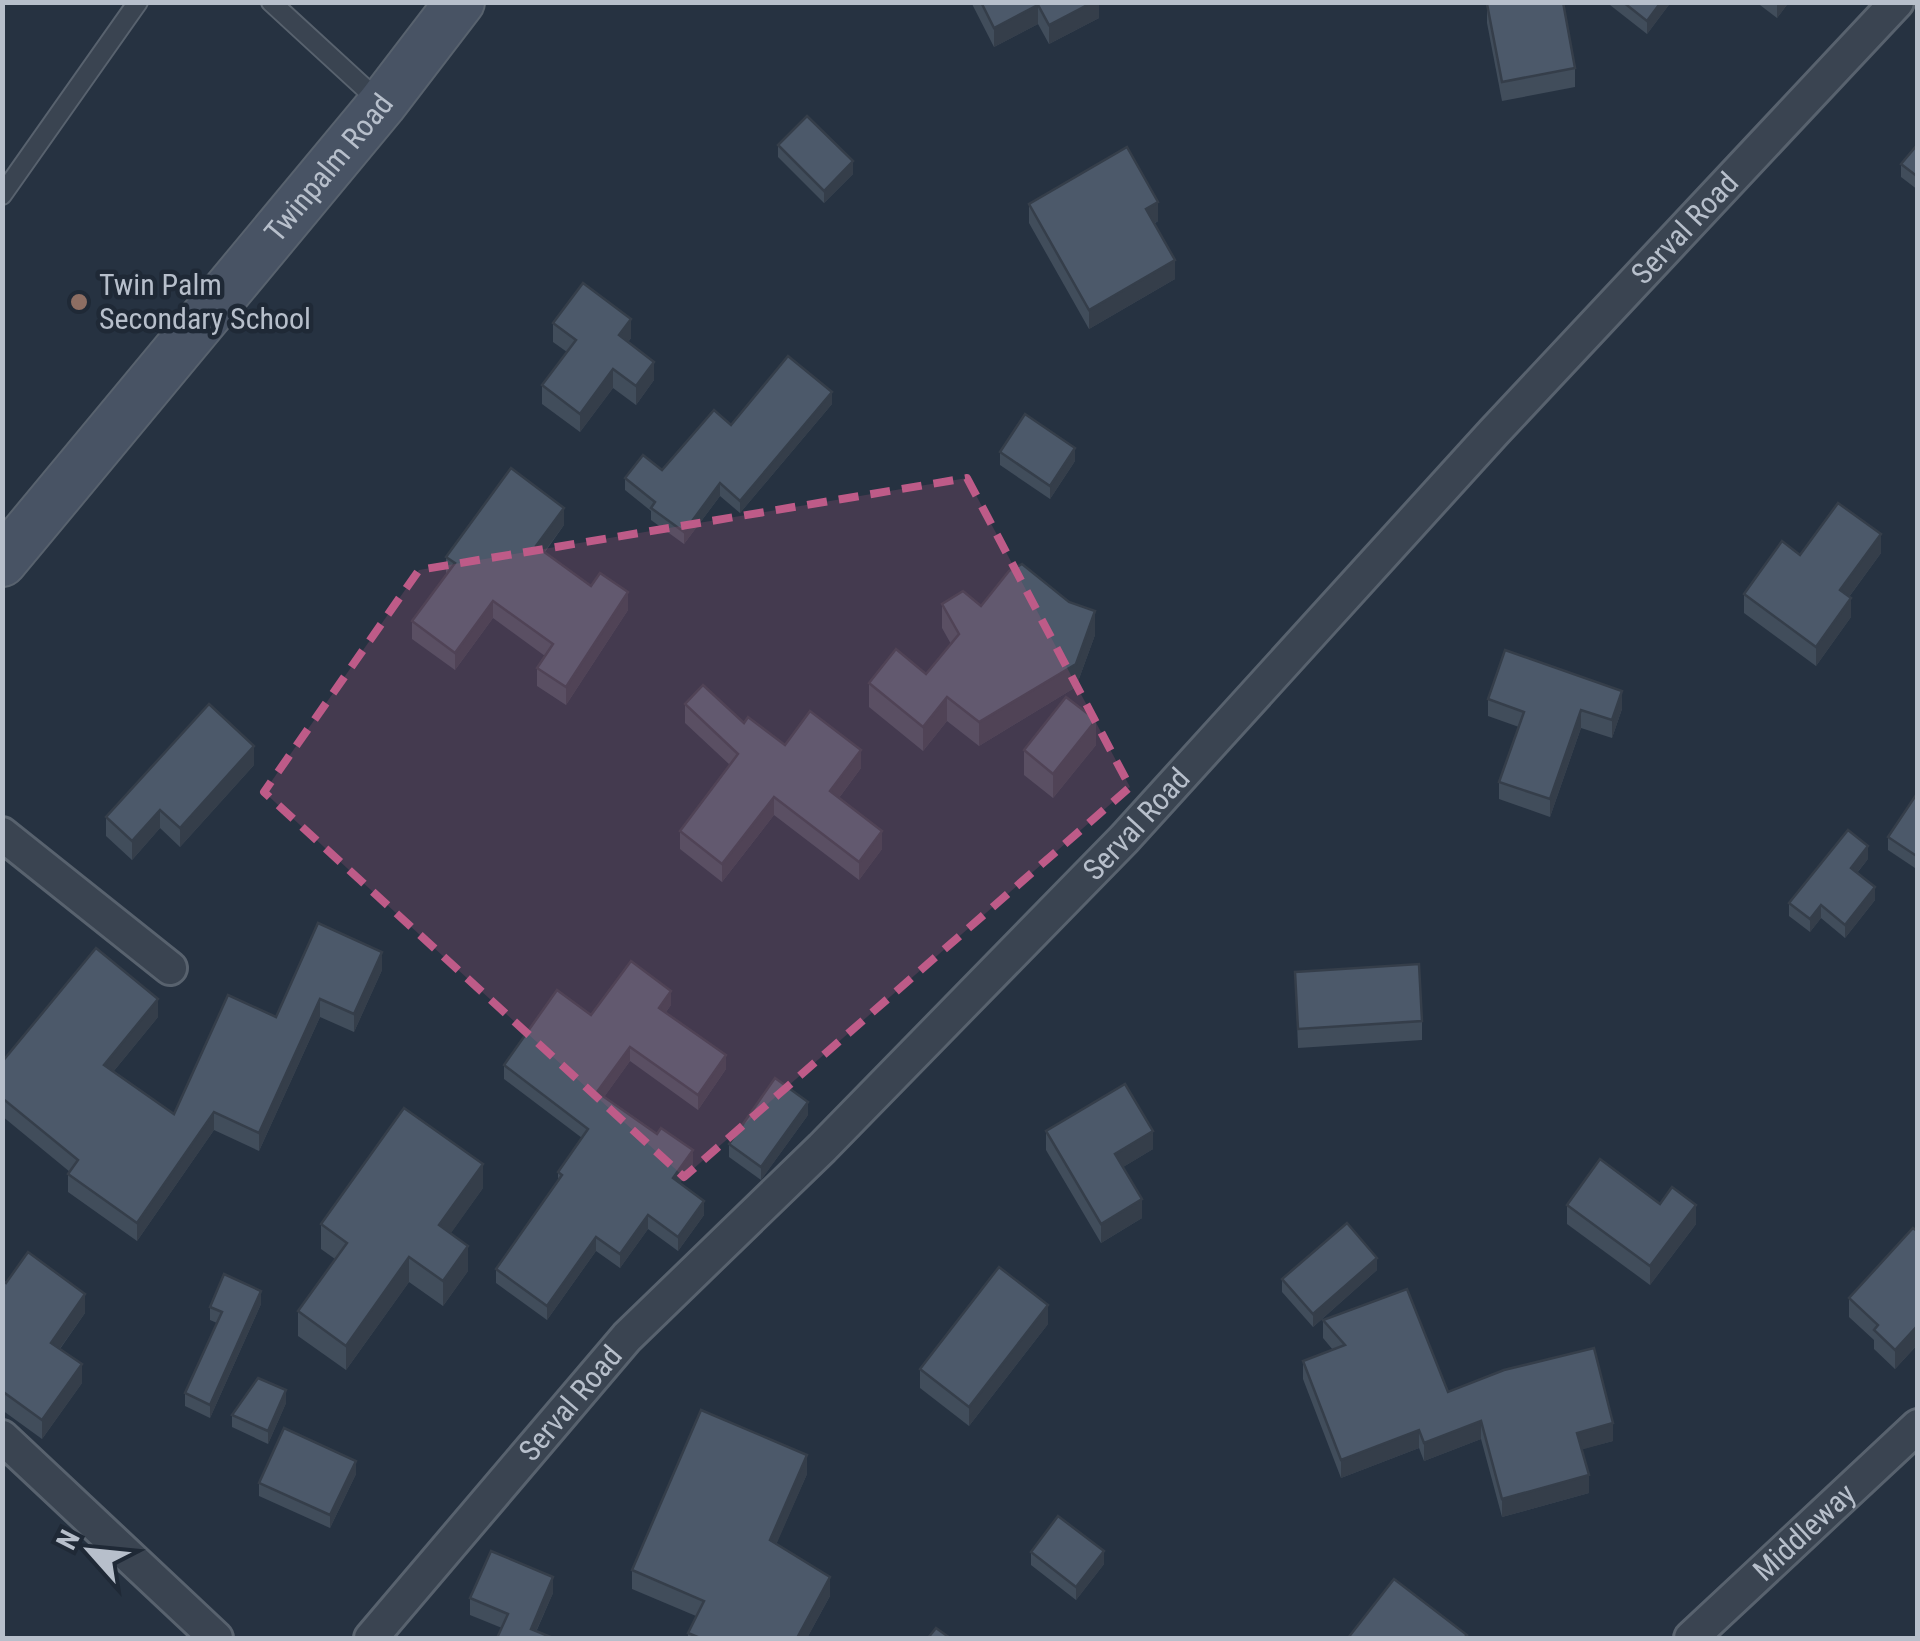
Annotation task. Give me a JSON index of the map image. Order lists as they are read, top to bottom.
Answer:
{
  "streets": {
    "main road": ["Twinpalm Road"],
    "street": ["Serval Road", "Middleway"]
  },
  "places": ["Twin Palm Secondary School"],
  "north": "top left"
}
